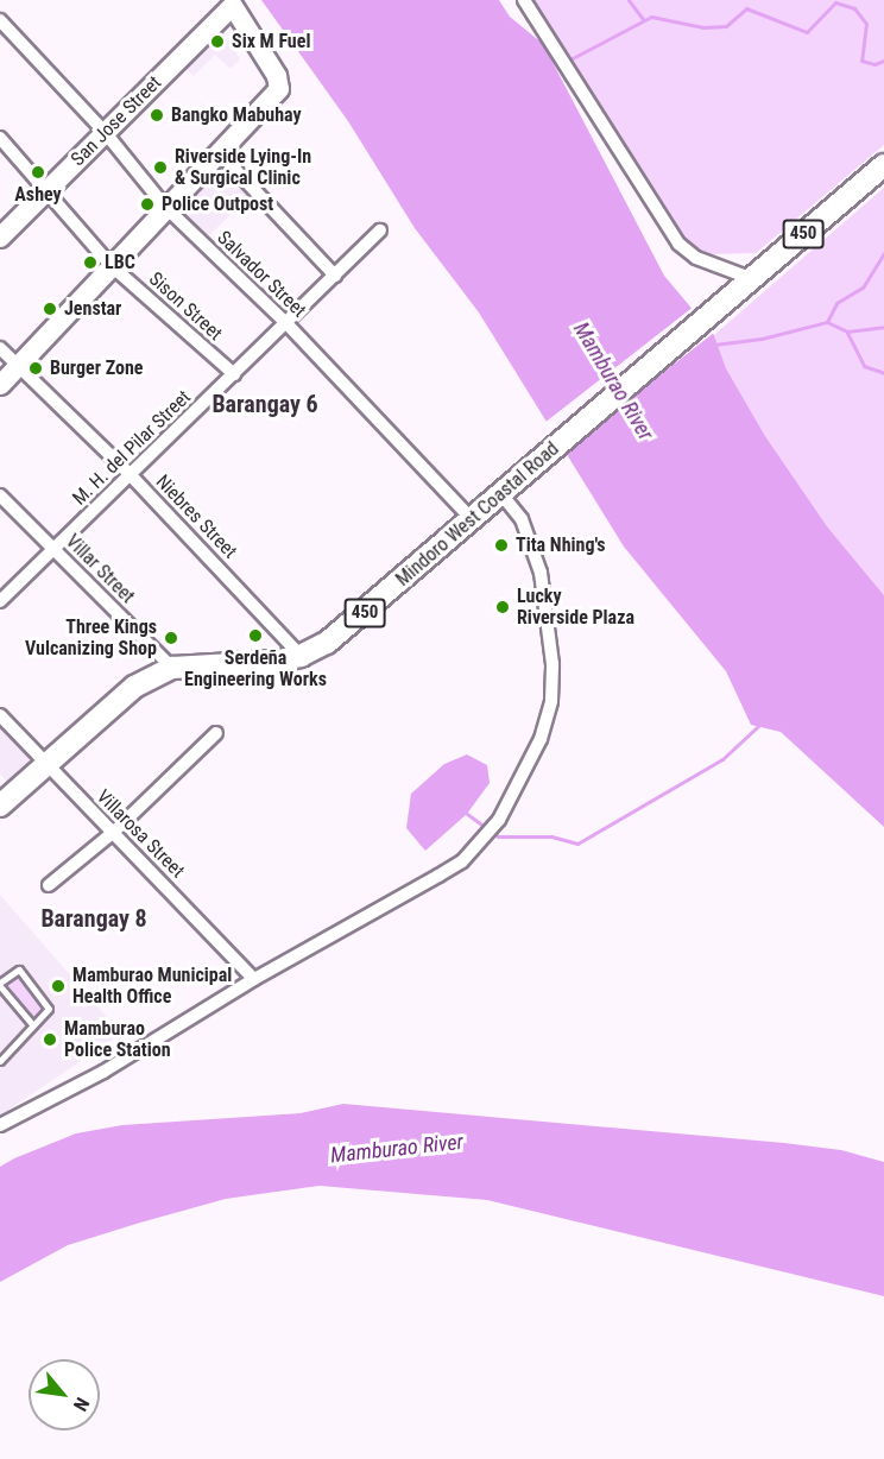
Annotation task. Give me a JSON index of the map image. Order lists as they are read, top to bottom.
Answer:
{
  "streets": {
    "main road": ["450", "Mindoro West Coastal Road"],
    "street": [
      "San Jose Street",
      "Salvador Street",
      "Sison Street",
      "M. H. del Pilar Street",
      "Niebres Street",
      "Villar Street",
      "Villarosa Street"
    ]
  },
  "crossings": [
    ["San Jose Street", "Salvador Street"],
    ["San Jose Street", "Sison Street"],
    ["Salvador Street", "M. H. del Pilar Street"],
    ["Salvador Street", "Mindoro West Coastal Road"],
    ["Sison Street", "M. H. del Pilar Street"],
    ["M. H. del Pilar Street", "Niebres Street"],
    ["M. H. del Pilar Street", "Villar Street"],
    ["Mindoro West Coastal Road", "Niebres Street"],
    ["Mindoro West Coastal Road", "Villar Street"],
    ["Mindoro West Coastal Road", "Villarosa Street"]
  ],
  "districts": ["Barangay 6", "Barangay 8"],
  "water": ["Mamburao River"],
  "places": [
    "Six M Fuel",
    "Bangko Mabuhay",
    "Riverside Lying-In & Surgical Clinic",
    "Ashey",
    "Police Outpost",
    "LBC",
    "Jenstar",
    "Burger Zone",
    "Tita Nhing's",
    "Lucky Riverside Plaza",
    "Serdeña Engineering Works",
    "Three Kings Vulcanizing Shop",
    "Mamburao Municipal Health Office",
    "Mamburao Police Station"
  ],
  "north": "bottom right"
}
